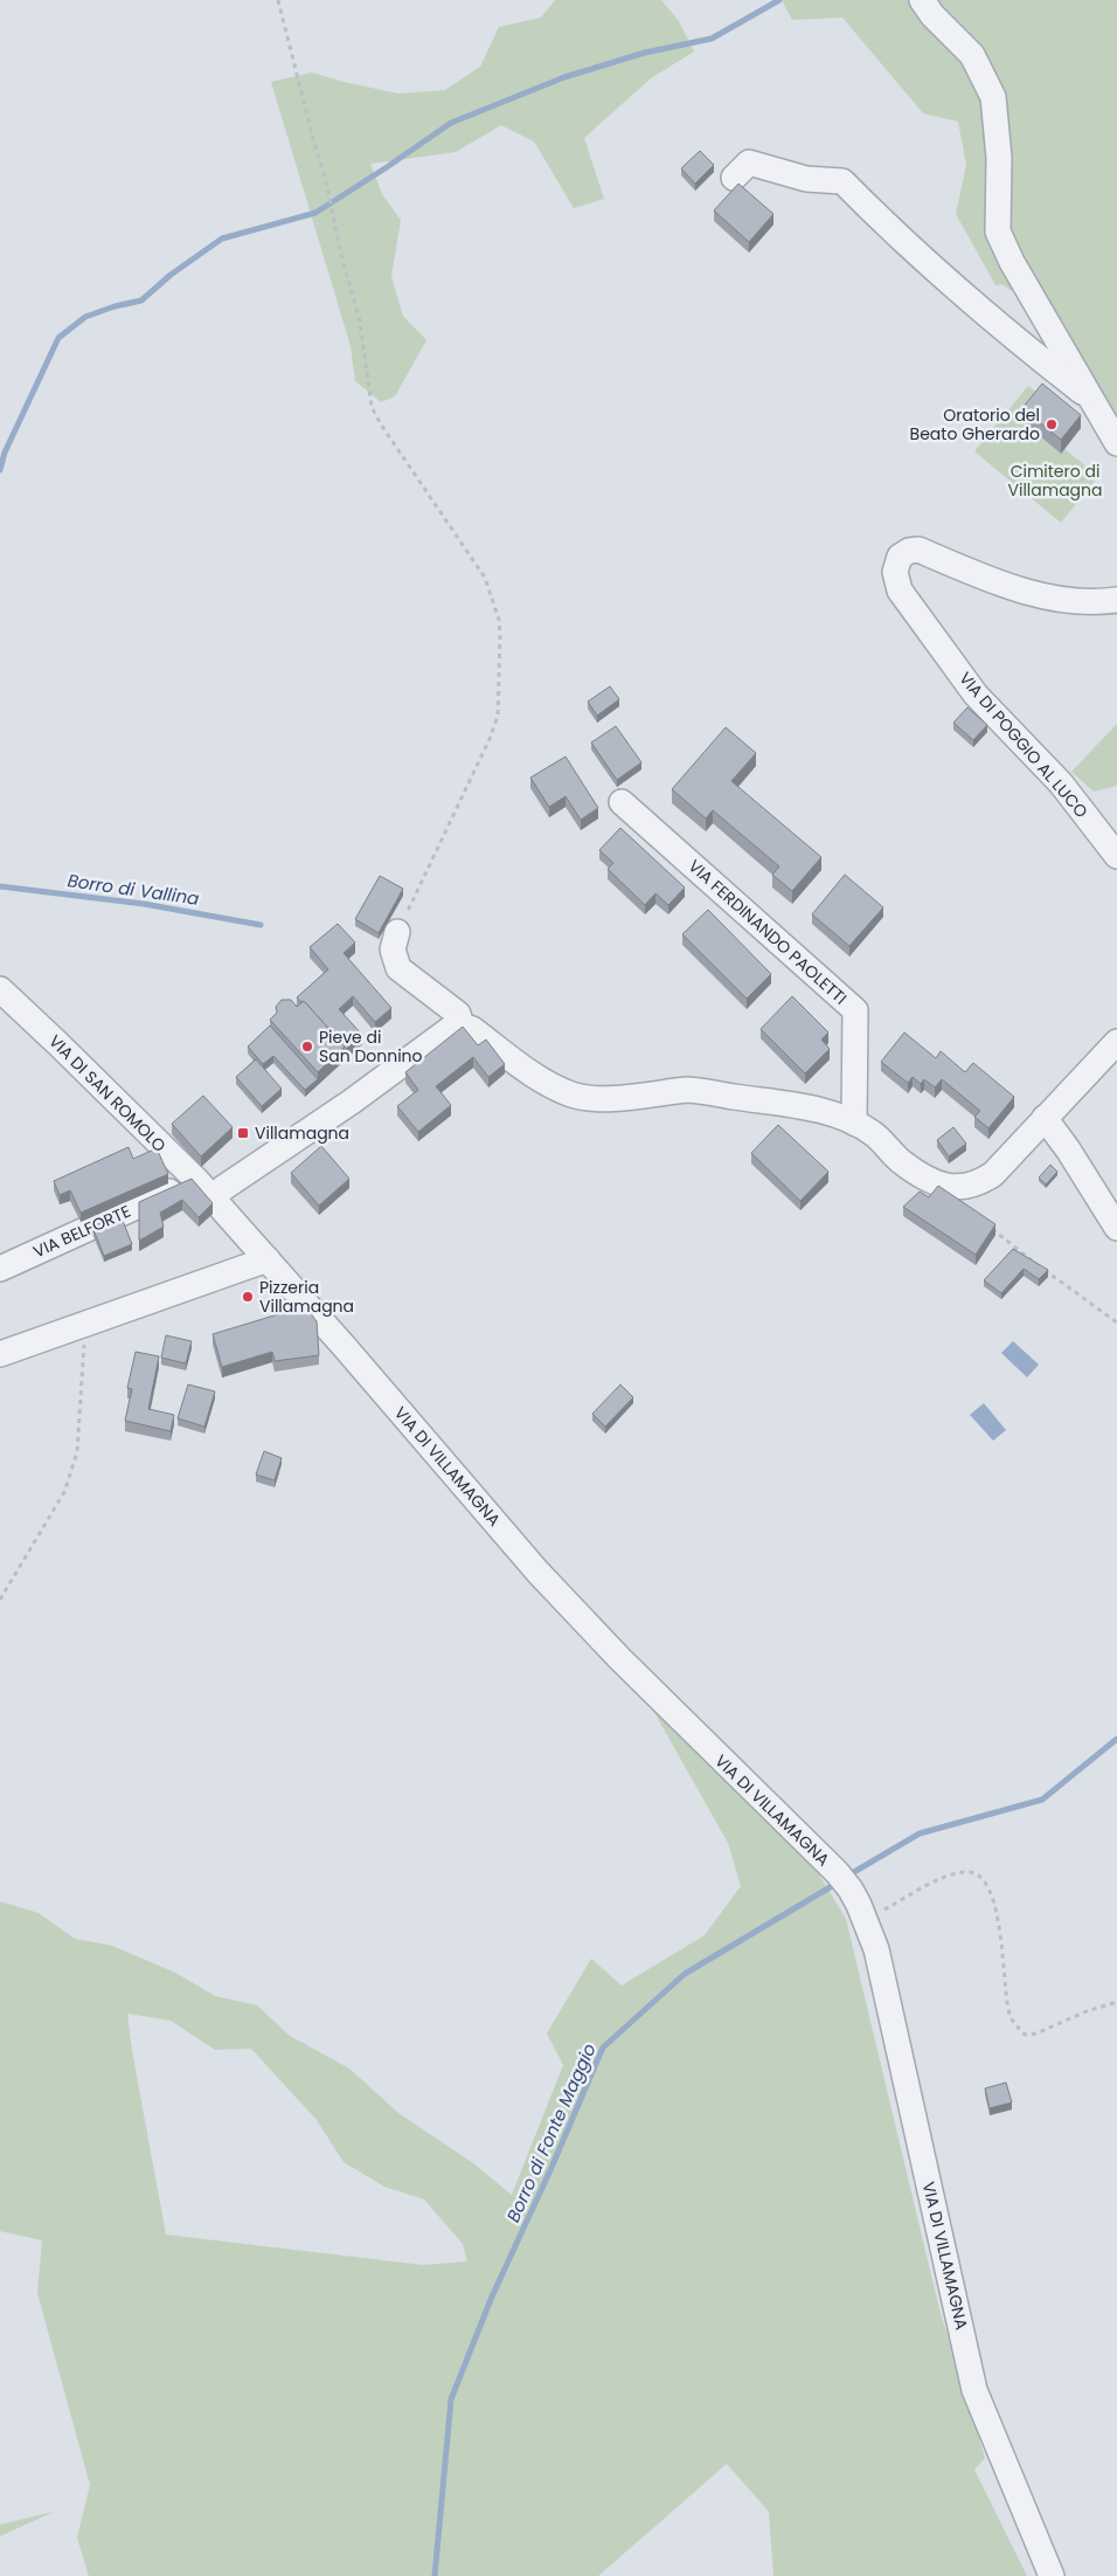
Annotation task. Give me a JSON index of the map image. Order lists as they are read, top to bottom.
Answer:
{
  "streets": {
    "street": [
      "VIA DI POGGIO AL LUCO",
      "VIA FERDINANDO PAOLETTI",
      "VIA DI SAN ROMOLO",
      "VIA BELFORTE",
      "VIA DI VILLAMAGNA"
    ]
  },
  "crossings": [
    ["VIA DI SAN ROMOLO", "VIA BELFORTE"],
    ["VIA DI SAN ROMOLO", "VIA DI VILLAMAGNA"]
  ],
  "water": ["Borro di Vallina", "Borro di Fonte Maggio"],
  "parks": ["Cimitero di Villamagna"],
  "places": {
    "other": ["Oratorio del Beato Gherardo", "Pieve di San Donnino", "Pizzeria Villamagna"],
    "transit": ["Villamagna"]
  }
}
